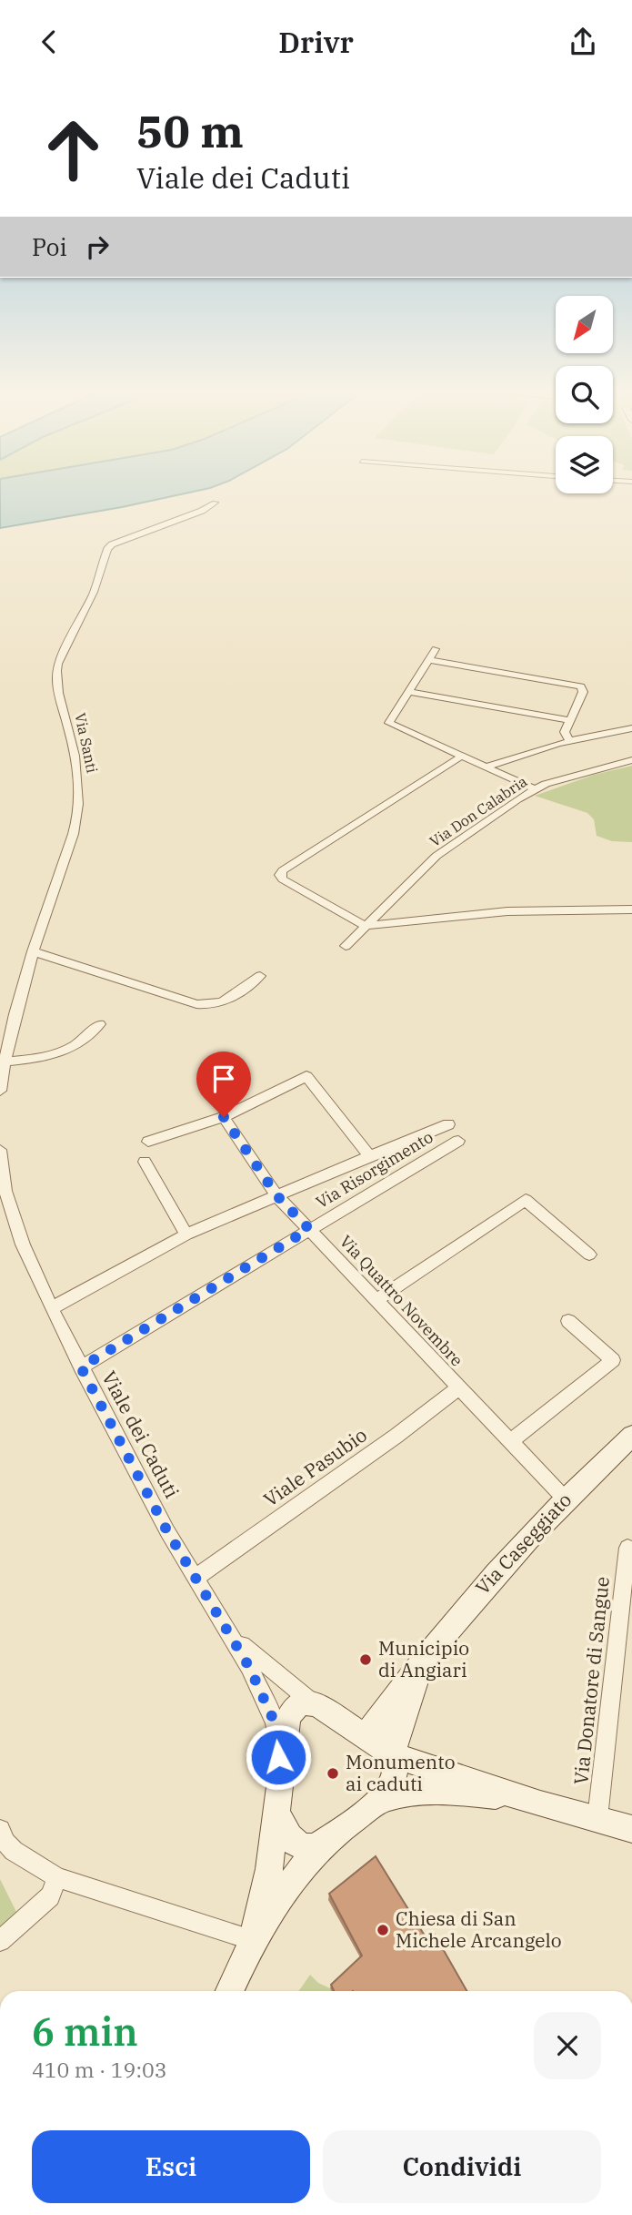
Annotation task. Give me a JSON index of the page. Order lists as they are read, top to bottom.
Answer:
{
  "streets": {
    "street": [
      "Via Santi",
      "Via Don Calabria",
      "Via Risorgimento",
      "Via Quattro Novembre",
      "Viale dei Caduti",
      "Viale Pasubio",
      "Via Caseggiato",
      "Via Donatore di Sangue"
    ]
  },
  "crossings": [
    ["Via Risorgimento", "Via Quattro Novembre"],
    ["Via Risorgimento", "Viale dei Caduti"],
    ["Via Quattro Novembre", "Viale Pasubio"],
    ["Via Quattro Novembre", "Via Caseggiato"],
    ["Viale dei Caduti", "Viale Pasubio"]
  ],
  "places": ["Municipio di Angiari", "Monumento ai caduti", "Chiesa di San Michele Arcangelo"],
  "north": "bottom left",
  "page": {
    "header": "Drivr",
    "turn": ["50 m", "Viale dei Caduti"],
    "then": "Poi",
    "heading": ["6 min", "410 m · 19:03"],
    "buttons": ["Esci", "Condividi"]
  }
}
